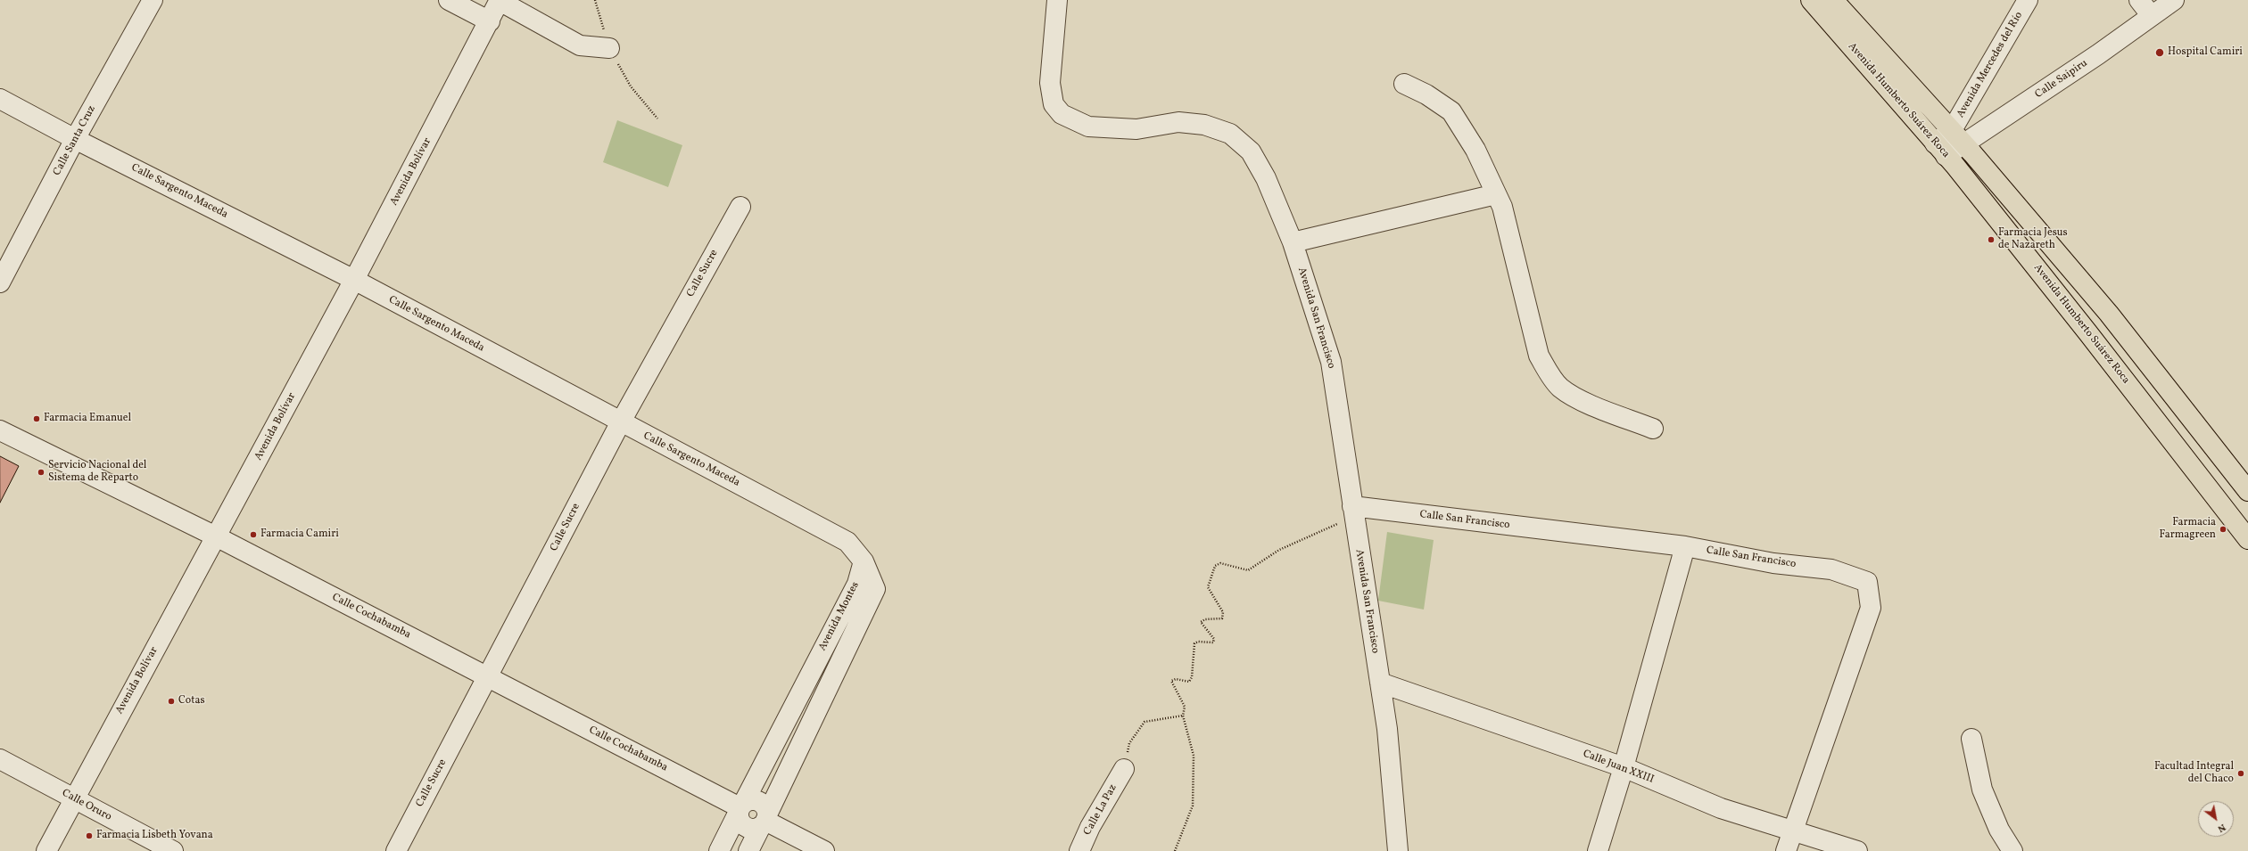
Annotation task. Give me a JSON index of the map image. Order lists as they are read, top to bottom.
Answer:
{
  "streets": {
    "main road": ["Avenida Humberto Suárez Roca"],
    "street": [
      "Avenida Mercedes del Río",
      "Calle Saipiru",
      "Calle Santa Cruz",
      "Avenida Bolívar",
      "Calle Sargento Maceda",
      "Calle Sucre",
      "Avenida San Francisco",
      "Calle San Francisco",
      "Calle Cochabamba",
      "Avenida Montes",
      "Calle Juan XXIII",
      "Calle Oruro",
      "Calle La Paz"
    ]
  },
  "crossings": [
    ["Avenida Mercedes del Río", "Calle Saipiru"],
    ["Avenida Mercedes del Río", "Avenida Humberto Suárez Roca"],
    ["Calle Saipiru", "Avenida Humberto Suárez Roca"],
    ["Calle Santa Cruz", "Calle Sargento Maceda"],
    ["Avenida Bolívar", "Calle Sargento Maceda"],
    ["Avenida Bolívar", "Calle Cochabamba"],
    ["Avenida Bolívar", "Calle Oruro"],
    ["Calle Sargento Maceda", "Calle Sucre"],
    ["Calle Sargento Maceda", "Avenida Montes"],
    ["Calle Sucre", "Calle Cochabamba"],
    ["Avenida San Francisco", "Calle San Francisco"],
    ["Avenida San Francisco", "Calle Juan XXIII"],
    ["Calle San Francisco", "Calle Juan XXIII"],
    ["Calle Cochabamba", "Avenida Montes"]
  ],
  "places": [
    "Hospital Camiri",
    "Farmacia Jesus de Nazareth",
    "Farmacia Emanuel",
    "Servicio Nacional del Sistema de Reparto",
    "Farmacia Farmagreen",
    "Farmacia Camiri",
    "Cotas",
    "Facultad Integral del Chaco",
    "Farmacia Lisbeth Yovana"
  ],
  "north": "bottom right"
}
